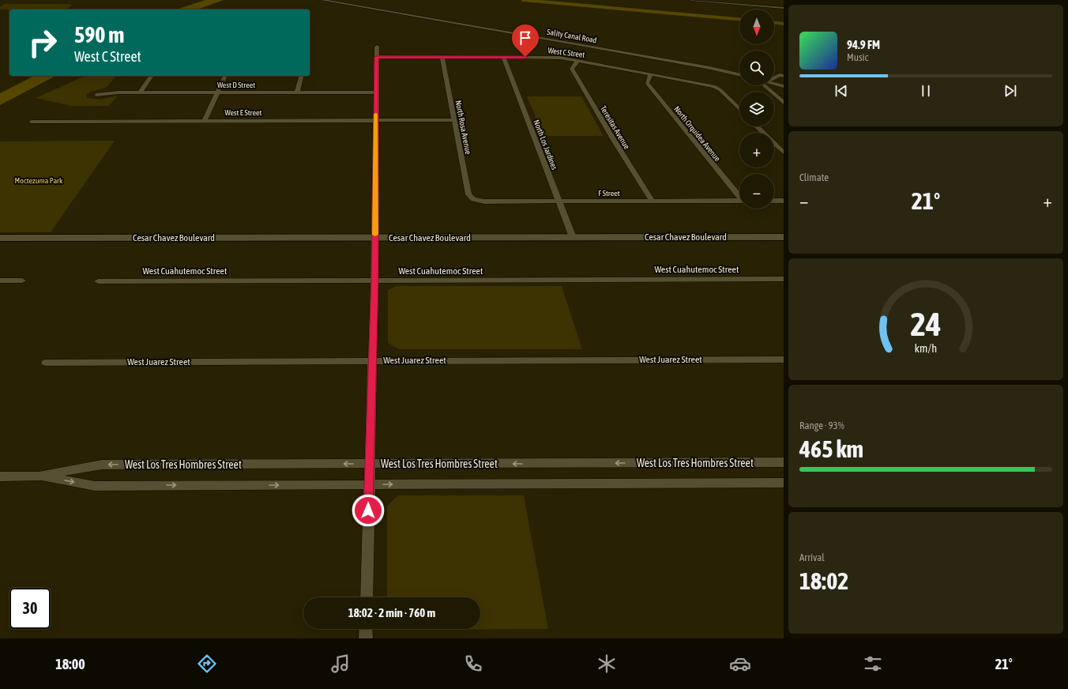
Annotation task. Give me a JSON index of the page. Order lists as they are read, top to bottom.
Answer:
{
  "streets": {
    "street": [
      "Sality Canal Road",
      "West C Street",
      "West D Street",
      "West E Street",
      "North Rosa Avenue",
      "Teresitas Avenue",
      "North Orquidea Avenue",
      "North Los Jardines",
      "F Street",
      "Cesar Chavez Boulevard",
      "West Cuahutemoc Street",
      "West Juarez Street",
      "West Los Tres Hombres Street"
    ]
  },
  "crossings": [
    ["West C Street", "North Rosa Avenue"],
    ["West C Street", "Teresitas Avenue"],
    ["West C Street", "North Orquidea Avenue"],
    ["West C Street", "North Los Jardines"],
    ["West E Street", "North Rosa Avenue"],
    ["North Rosa Avenue", "F Street"],
    ["Teresitas Avenue", "F Street"],
    ["North Los Jardines", "F Street"],
    ["North Los Jardines", "Cesar Chavez Boulevard"]
  ],
  "parks": ["Moctezuma Park"],
  "north": "bottom",
  "page": {
    "map_buttons": ["+", "−"],
    "turn": ["590 m", "West C Street"],
    "song": ["94.9 FM", "Music"],
    "tile": [
      "Climate",
      ["Range · 93%", "465 km"],
      ["Arrival", "18:02"]
    ],
    "heat": ["−", "21°", "+"],
    "limit": "30",
    "trip": "18:02 · 2 min · 760 m",
    "tabs": ["18:00", "21°"],
    "gauge": ["24", "km/h"]
  }
}
